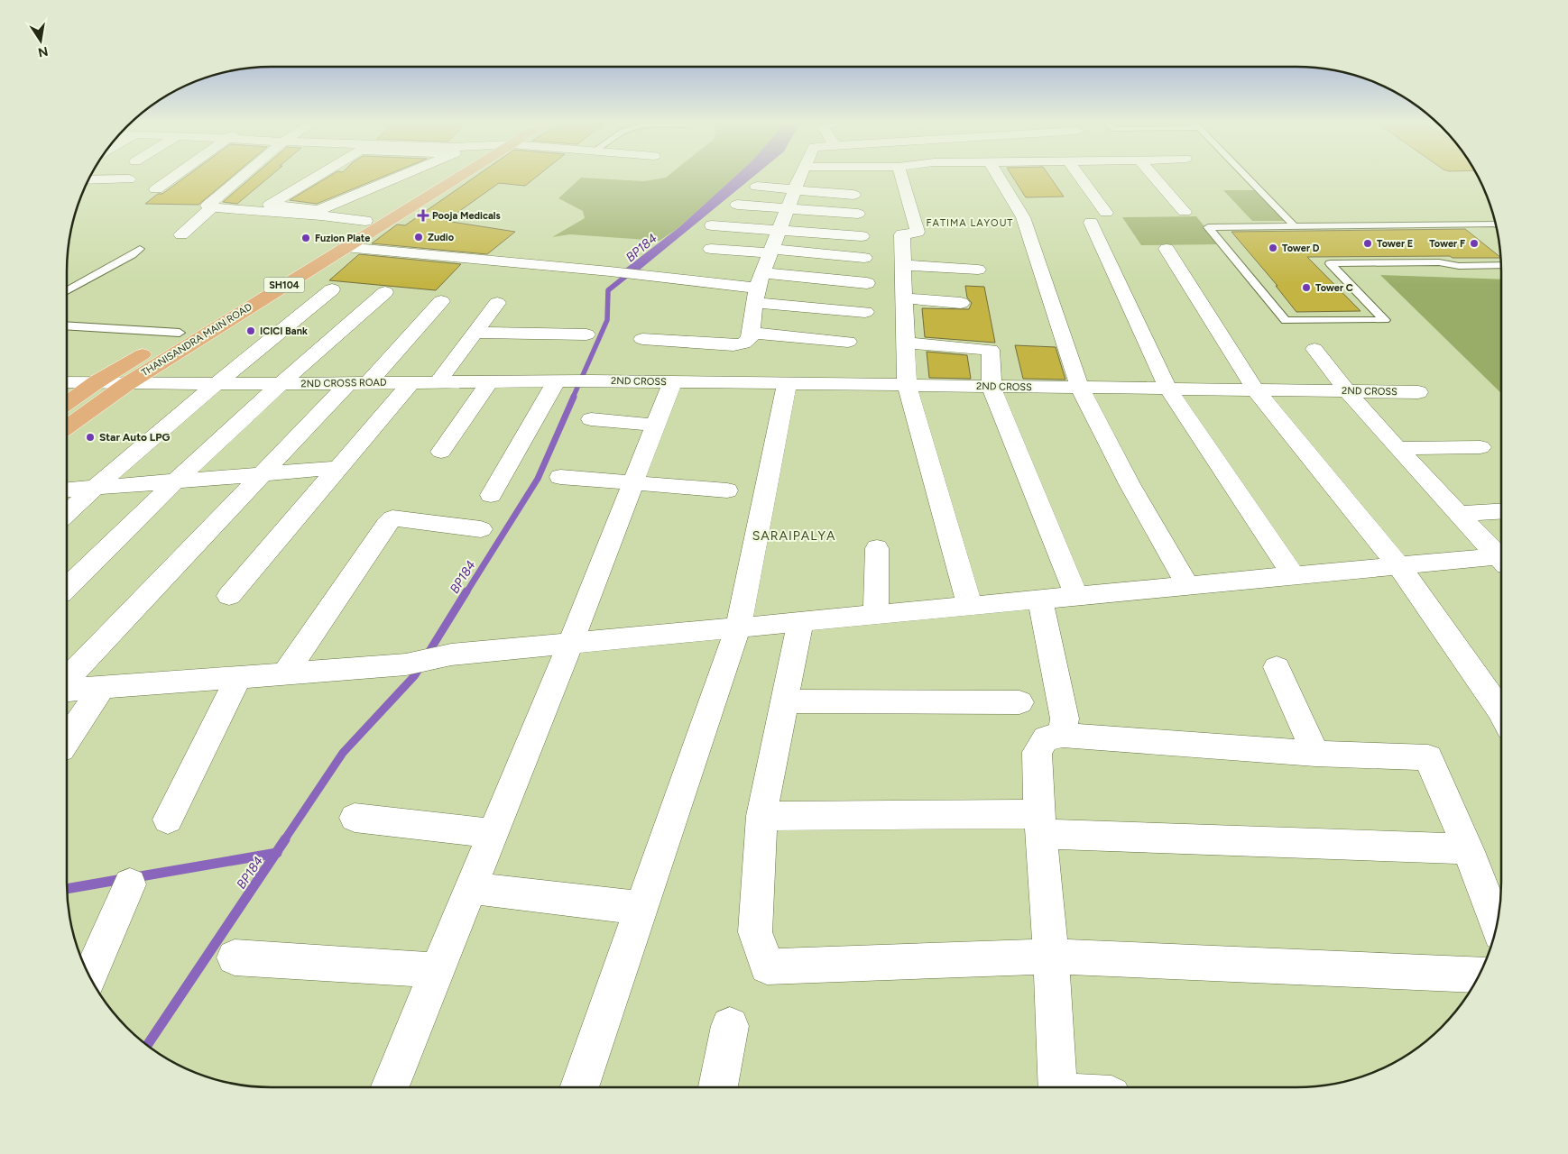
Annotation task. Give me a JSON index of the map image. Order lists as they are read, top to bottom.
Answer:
{
  "streets": {
    "main road": ["SH104", "THANISANDRA MAIN ROAD"],
    "street": ["2ND CROSS", "2ND CROSS ROAD"]
  },
  "crossings": [
    ["THANISANDRA MAIN ROAD", "2ND CROSS ROAD"],
    ["2ND CROSS", "2ND CROSS ROAD"]
  ],
  "districts": ["FATIMA LAYOUT", "SARAIPALYA"],
  "water": ["BP184"],
  "places": {
    "health": ["Pooja Medicals"],
    "other": [
      "Zudio",
      "Fuzion Plate",
      "Tower E",
      "Tower F",
      "Tower D",
      "Tower C",
      "ICICI Bank",
      "Star Auto LPG"
    ]
  },
  "north": "bottom"
}
